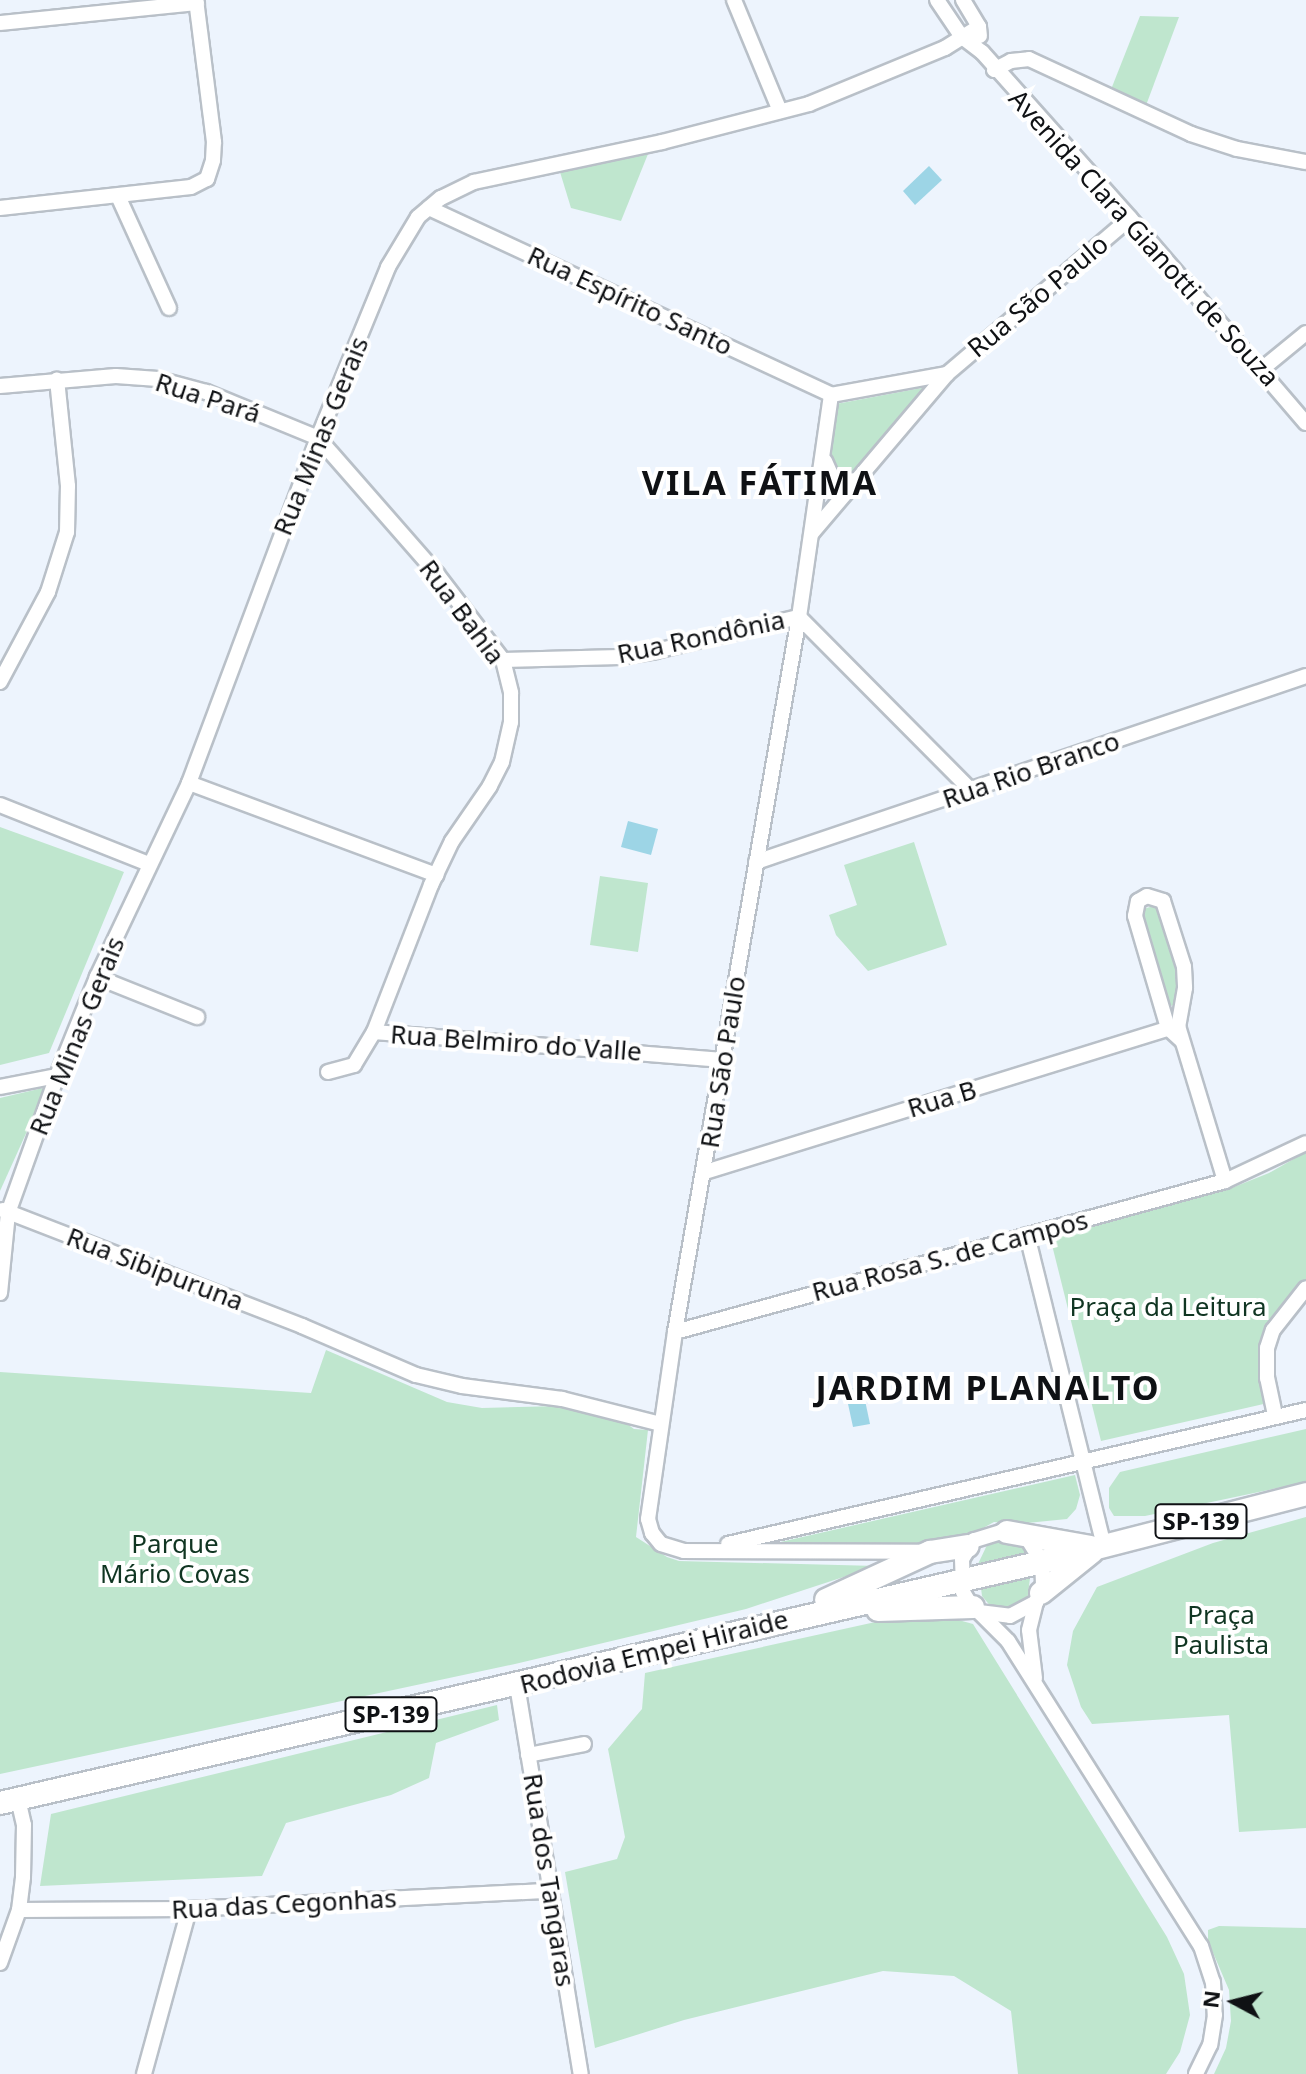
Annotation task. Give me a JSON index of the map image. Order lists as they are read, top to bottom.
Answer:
{
  "streets": {
    "main road": ["SP-139", "Rodovia Empei Hiraide"],
    "street": [
      "Avenida Clara Gianotti de Souza",
      "Rua São Paulo",
      "Rua Espírito Santo",
      "Rua Pará",
      "Rua Minas Gerais",
      "Rua Bahia",
      "Rua Rondônia",
      "Rua Rio Branco",
      "Rua Belmiro do Valle",
      "Rua B",
      "Rua Rosa S. de Campos",
      "Rua Sibipuruna",
      "Rua dos Tangaras",
      "Rua das Cegonhas"
    ]
  },
  "crossings": [
    ["Avenida Clara Gianotti de Souza", "Rua São Paulo"],
    ["Avenida Clara Gianotti de Souza", "Rua Minas Gerais"],
    ["Rua São Paulo", "Rua Espírito Santo"],
    ["Rua São Paulo", "Rua Rondônia"],
    ["Rua São Paulo", "Rua Rio Branco"],
    ["Rua São Paulo", "Rua Belmiro do Valle"],
    ["Rua São Paulo", "Rua B"],
    ["Rua São Paulo", "Rua Rosa S. de Campos"],
    ["Rua São Paulo", "Rua Sibipuruna"],
    ["Rua Espírito Santo", "Rua Minas Gerais"],
    ["Rua Pará", "Rua Minas Gerais"],
    ["Rua Pará", "Rua Bahia"],
    ["Rua Minas Gerais", "Rua Bahia"],
    ["Rua Minas Gerais", "Rua Sibipuruna"],
    ["Rua Bahia", "Rua Rondônia"],
    ["Rua Bahia", "Rua Belmiro do Valle"],
    ["Rua Rondônia", "Rua Rio Branco"],
    ["Rodovia Empei Hiraide", "Rua dos Tangaras"],
    ["Rua dos Tangaras", "Rua das Cegonhas"]
  ],
  "districts": ["VILA FÁTIMA", "JARDIM PLANALTO"],
  "parks": ["Praça da Leitura", "Parque Mário Covas", "Praça Paulista"],
  "north": "left"
}
